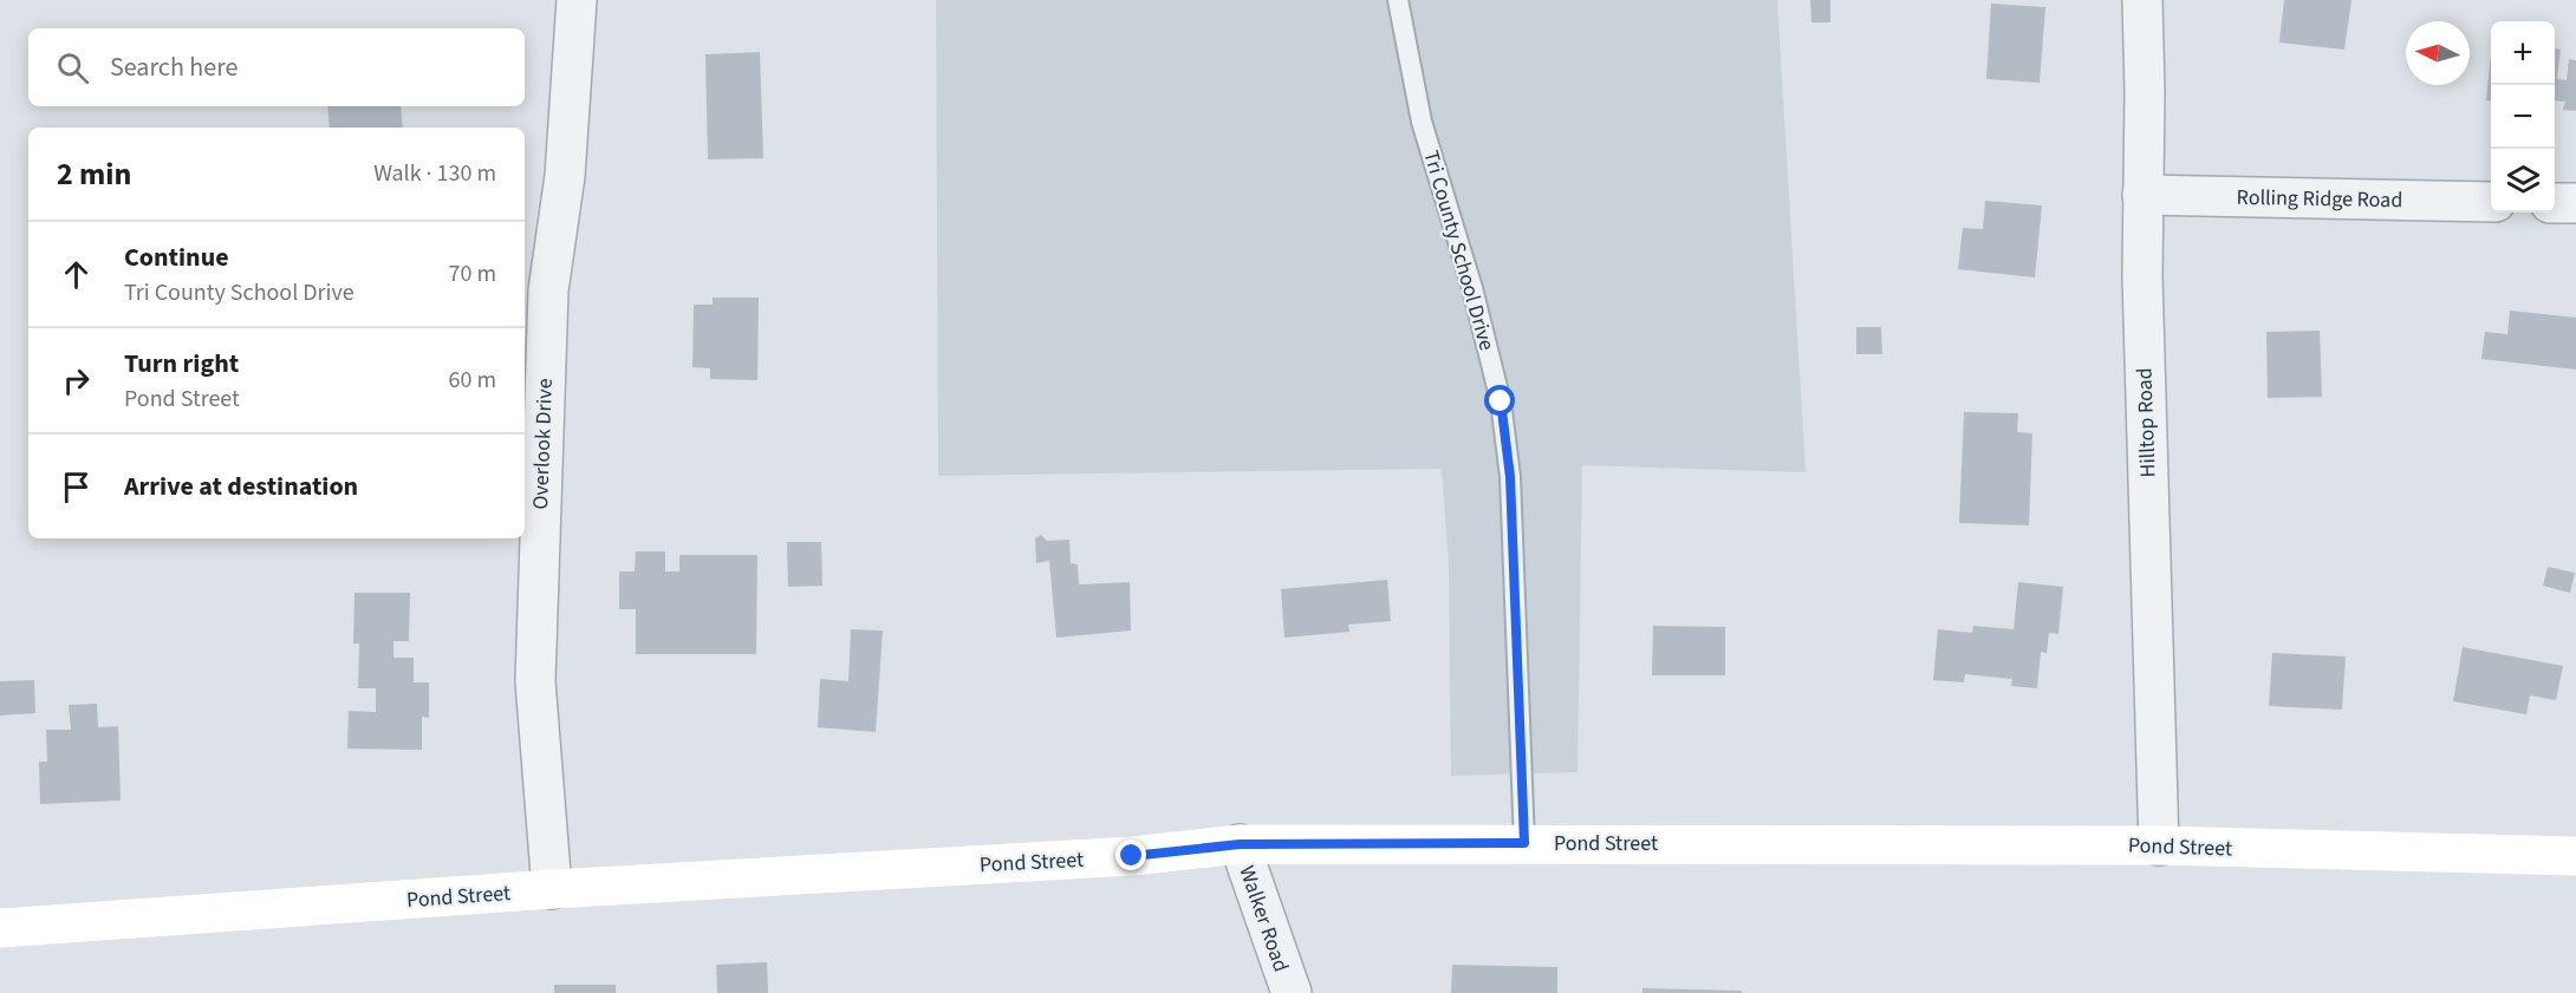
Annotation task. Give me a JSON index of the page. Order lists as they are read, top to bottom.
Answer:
{
  "streets": {
    "main road": ["Pond Street"],
    "street": [
      "Rolling Ridge Road",
      "Hilltop Road",
      "Overlook Drive",
      "Walker Road"
    ],
    "lane": ["Tri County School Drive"]
  },
  "crossings": [
    ["Rolling Ridge Road", "Hilltop Road"],
    ["Tri County School Drive", "Pond Street"],
    ["Hilltop Road", "Pond Street"],
    ["Overlook Drive", "Pond Street"],
    ["Pond Street", "Walker Road"]
  ],
  "north": "left",
  "page": {
    "map_buttons": ["+", "−"],
    "search": "Search here",
    "heading": ["2 min", "Walk · 130 m"],
    "list": [
      ["Continue", "Tri County School Drive", "70 m"],
      ["Turn right", "Pond Street", "60 m"],
      "Arrive at destination"
    ]
  }
}
